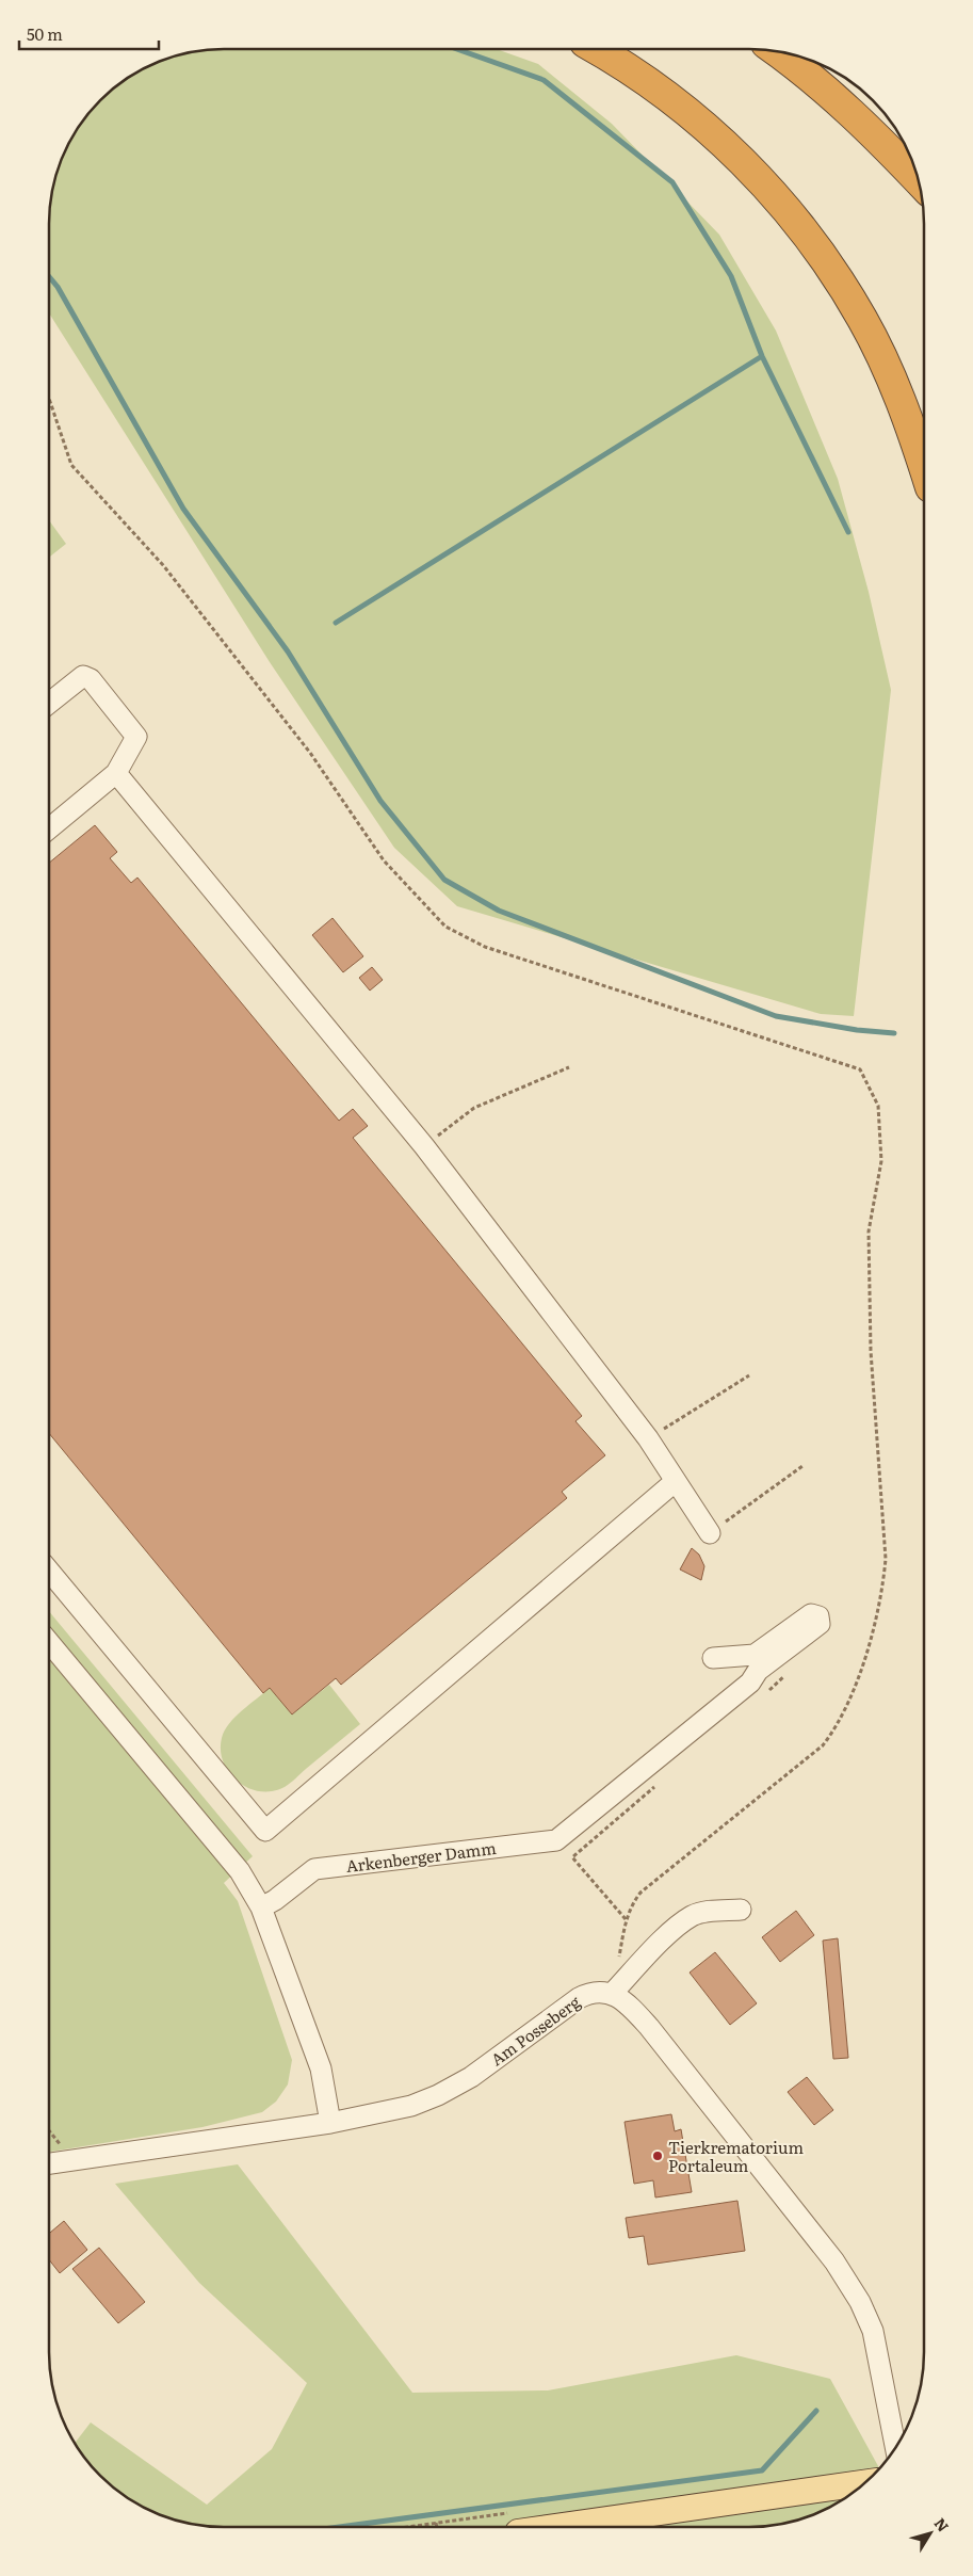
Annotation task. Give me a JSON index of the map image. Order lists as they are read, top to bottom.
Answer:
{
  "streets": {
    "street": ["Arkenberger Damm", "Am Posseberg"]
  },
  "places": ["Tierkrematorium Portaleum"],
  "scale_bar": "50 m",
  "north": "top right"
}
